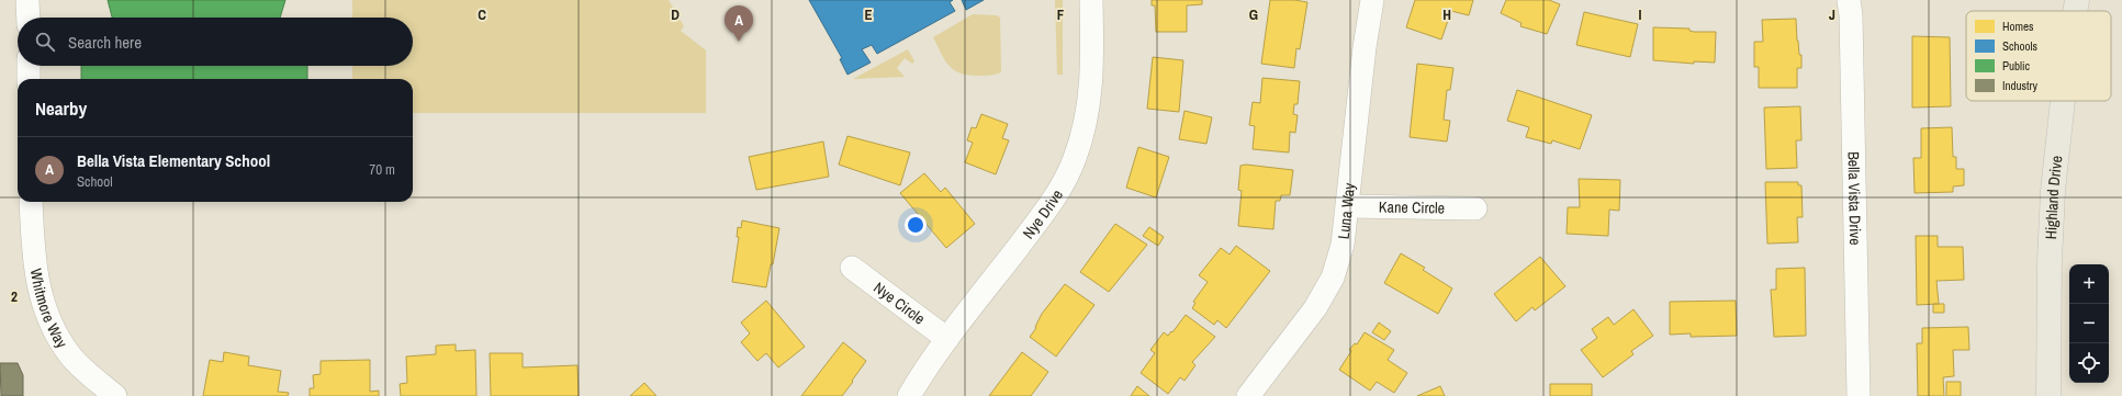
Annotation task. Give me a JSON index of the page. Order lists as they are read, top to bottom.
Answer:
{
  "streets": {
    "main road": ["Highland Drive"],
    "street": [
      "Bella Vista Drive",
      "Kane Circle",
      "Luna Way",
      "Nye Drive",
      "Nye Circle",
      "Whitmore Way"
    ]
  },
  "crossings": [
    ["Kane Circle", "Luna Way"],
    ["Nye Drive", "Nye Circle"]
  ],
  "legend": [
    "Homes",
    "Schools",
    "Public",
    "Industry"
  ],
  "page": {
    "pins": "A",
    "search": "Search here",
    "heading": "Nearby",
    "list": [
      {
        "mark": "A",
        "name": "Bella Vista Elementary School",
        "note": "School",
        "value": "70 m"
      }
    ],
    "map_buttons": ["+", "−"]
  },
  "grid": {
    "columns": [
      "C",
      "D",
      "E",
      "F",
      "G",
      "H",
      "I",
      "J"
    ],
    "rows": ["2"]
  }
}
